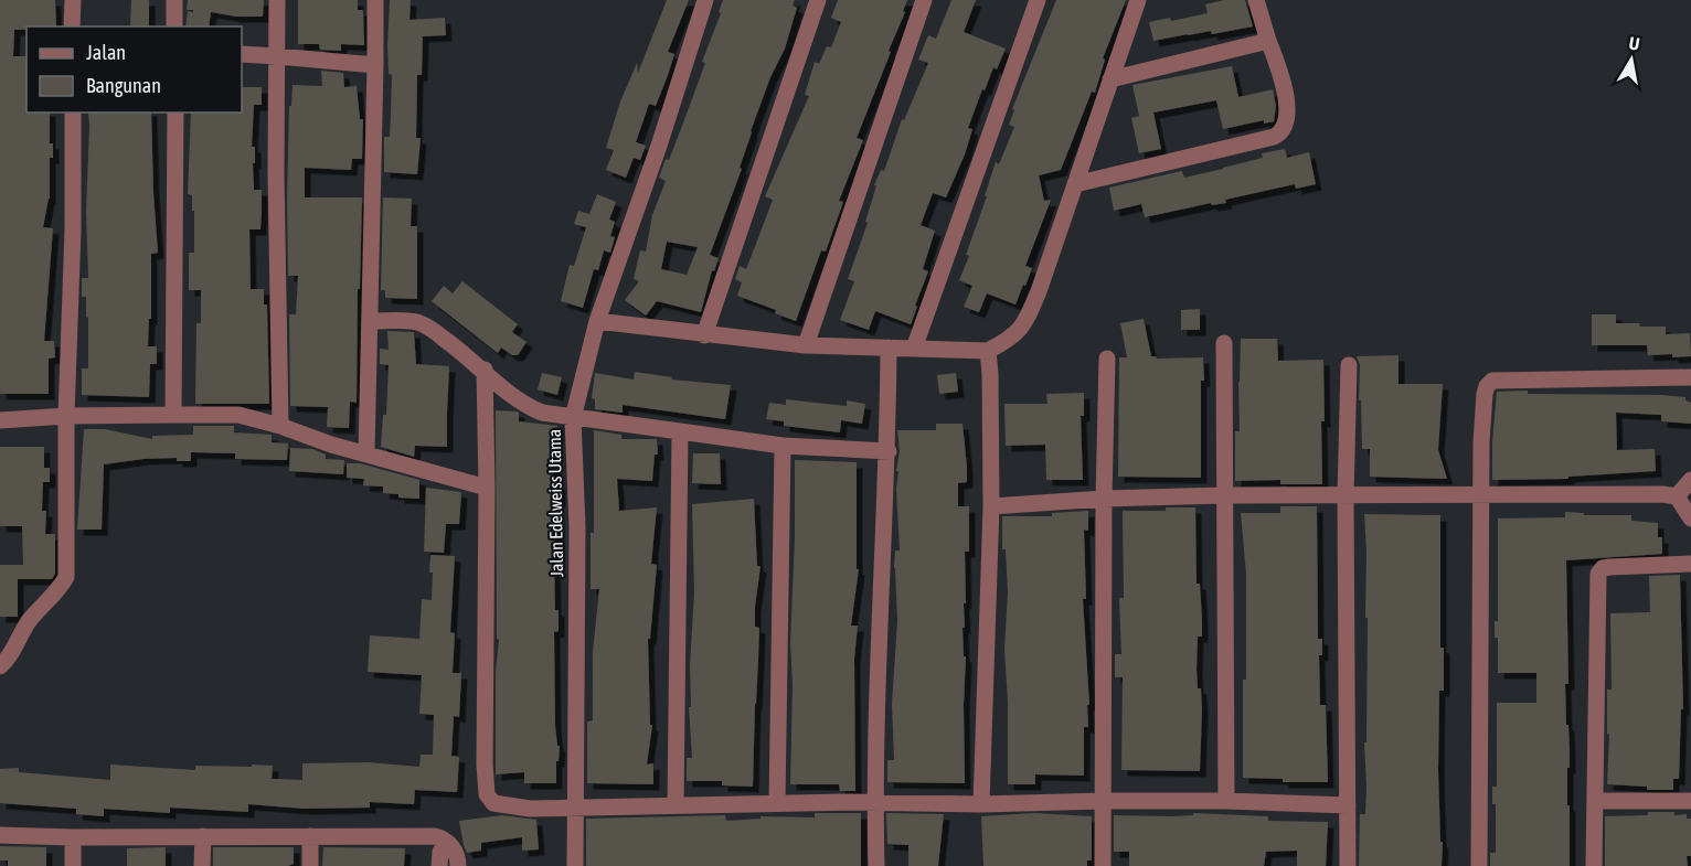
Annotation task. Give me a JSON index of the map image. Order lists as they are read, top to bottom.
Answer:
{
  "streets": {
    "street": ["Jalan Edelweiss Utama"]
  },
  "legend": ["Jalan", "Bangunan"],
  "north": "top"
}
